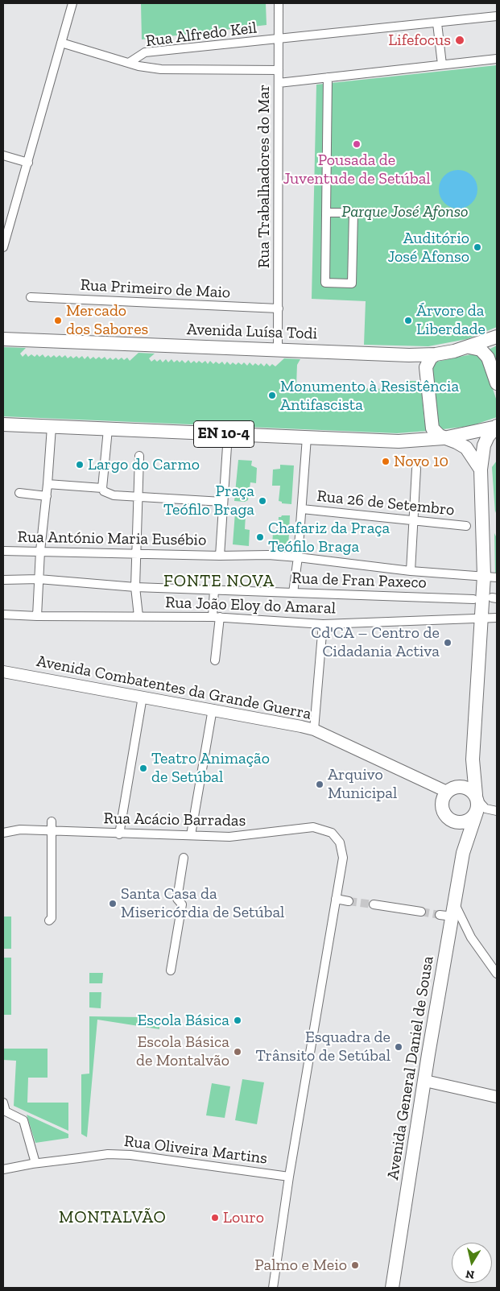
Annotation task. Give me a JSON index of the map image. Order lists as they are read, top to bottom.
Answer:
{
  "streets": {
    "main road": [
      "Avenida Luísa Todi",
      "EN 10-4",
      "Avenida Combatentes da Grande Guerra",
      "Avenida General Daniel de Sousa"
    ],
    "street": [
      "Rua Alfredo Keil",
      "Rua Trabalhadores do Mar",
      "Rua Primeiro de Maio",
      "Rua 26 de Setembro",
      "Rua António Maria Eusébio",
      "Rua de Fran Paxeco",
      "Rua João Eloy do Amaral",
      "Rua Acácio Barradas",
      "Rua Oliveira Martins"
    ]
  },
  "crossings": [
    ["Rua Alfredo Keil", "Rua Trabalhadores do Mar"],
    ["Rua Trabalhadores do Mar", "Rua Primeiro de Maio"],
    ["Rua Trabalhadores do Mar", "Avenida Luísa Todi"]
  ],
  "districts": ["FONTE NOVA", "MONTALVÃO"],
  "parks": ["Parque José Afonso"],
  "places": [
    "Lifefocus",
    "Pousada de Juventude de Setúbal",
    "Auditório José Afonso",
    "Mercado dos Sabores",
    "Árvore da Liberdade",
    "Monumento à Resistência Antifascista",
    "Novo 10",
    "Largo do Carmo",
    "Praça Teófilo Braga",
    "Chafariz da Praça Teófilo Braga",
    "Cd'CA – Centro de Cidadania Activa",
    "Teatro Animação de Setúbal",
    "Arquivo Municipal",
    "Santa Casa da Misericórdia de Setúbal",
    "Escola Básica",
    "Esquadra de Trânsito de Setúbal",
    "Escola Básica de Montalvão",
    "Louro",
    "Palmo e Meio"
  ],
  "north": "bottom"
}
